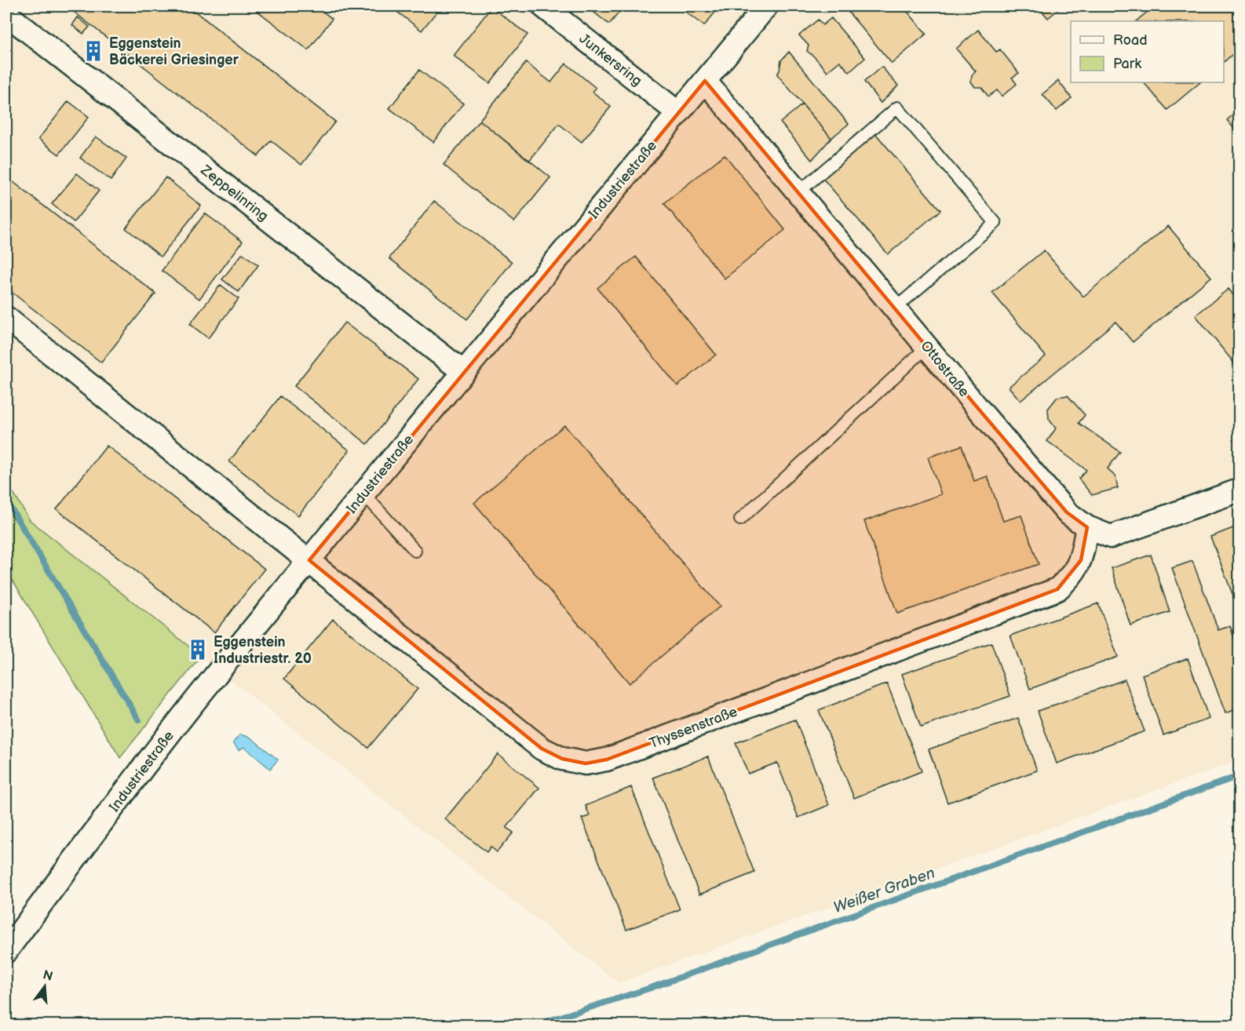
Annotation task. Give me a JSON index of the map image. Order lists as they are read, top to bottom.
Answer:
{
  "streets": {
    "street": [
      "Junkersring",
      "Industriestraße",
      "Zeppelinring",
      "Ottostraße",
      "Thyssenstraße"
    ]
  },
  "crossings": [
    ["Junkersring", "Industriestraße"],
    ["Industriestraße", "Zeppelinring"],
    ["Industriestraße", "Ottostraße"],
    ["Industriestraße", "Thyssenstraße"],
    ["Ottostraße", "Thyssenstraße"]
  ],
  "water": ["Weißer Graben"],
  "places": {
    "building": ["Eggenstein Bäckerei Griesinger", "Eggenstein Industriestr. 20"]
  },
  "legend": ["Road", "Park"],
  "north": "top"
}
